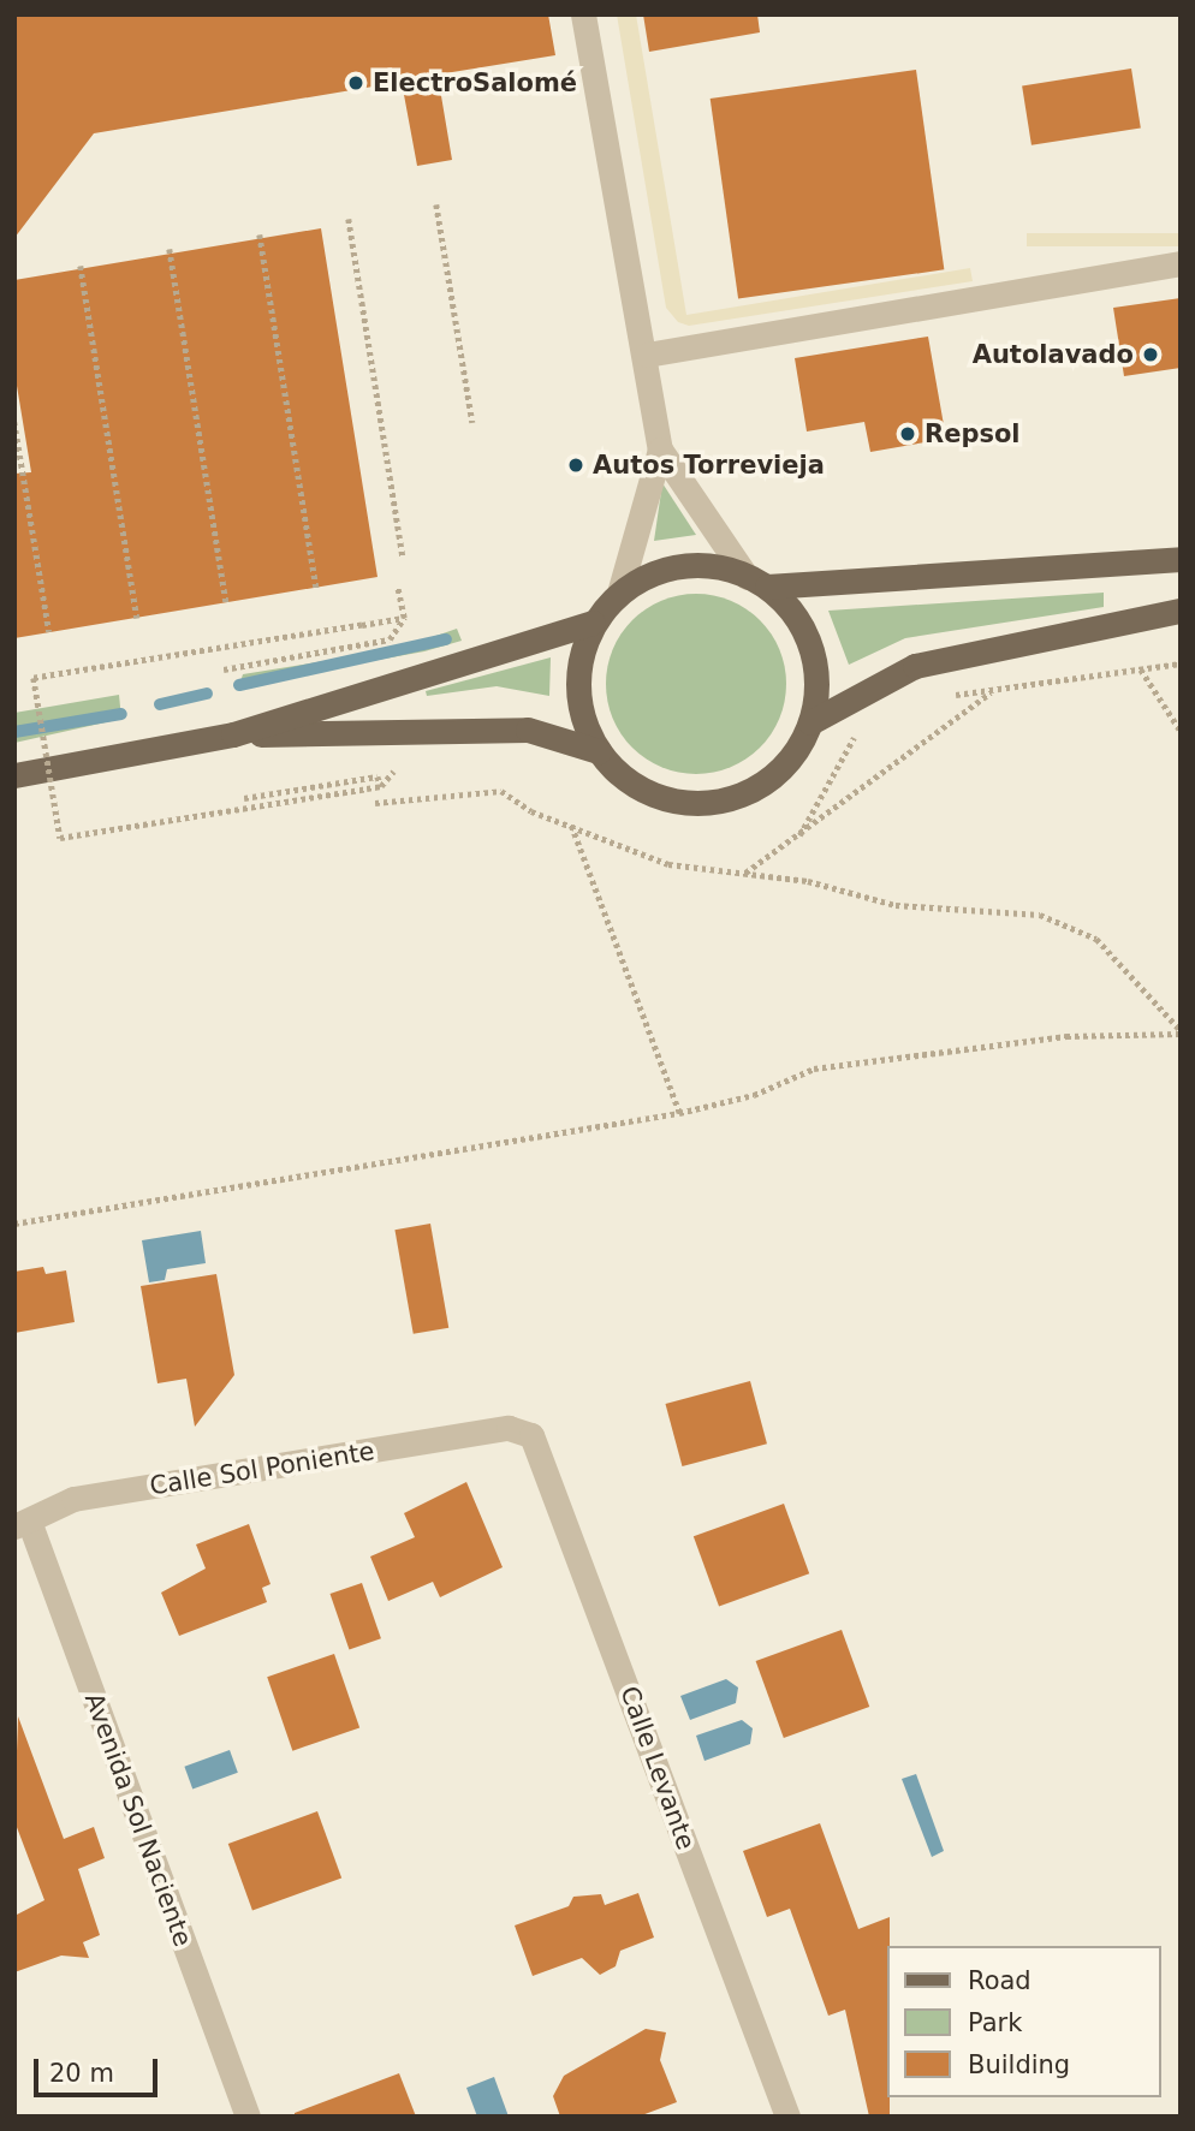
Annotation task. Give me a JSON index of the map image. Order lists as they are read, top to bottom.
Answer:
{
  "streets": {
    "street": ["Calle Sol Poniente", "Calle Levante", "Avenida Sol Naciente"]
  },
  "crossings": [
    ["Calle Sol Poniente", "Calle Levante"],
    ["Calle Sol Poniente", "Avenida Sol Naciente"]
  ],
  "places": [
    "ElectroSalomé",
    "Autolavado",
    "Repsol",
    "Autos Torrevieja"
  ],
  "legend": ["Road", "Park", "Building"],
  "scale_bar": "20 m"
}
